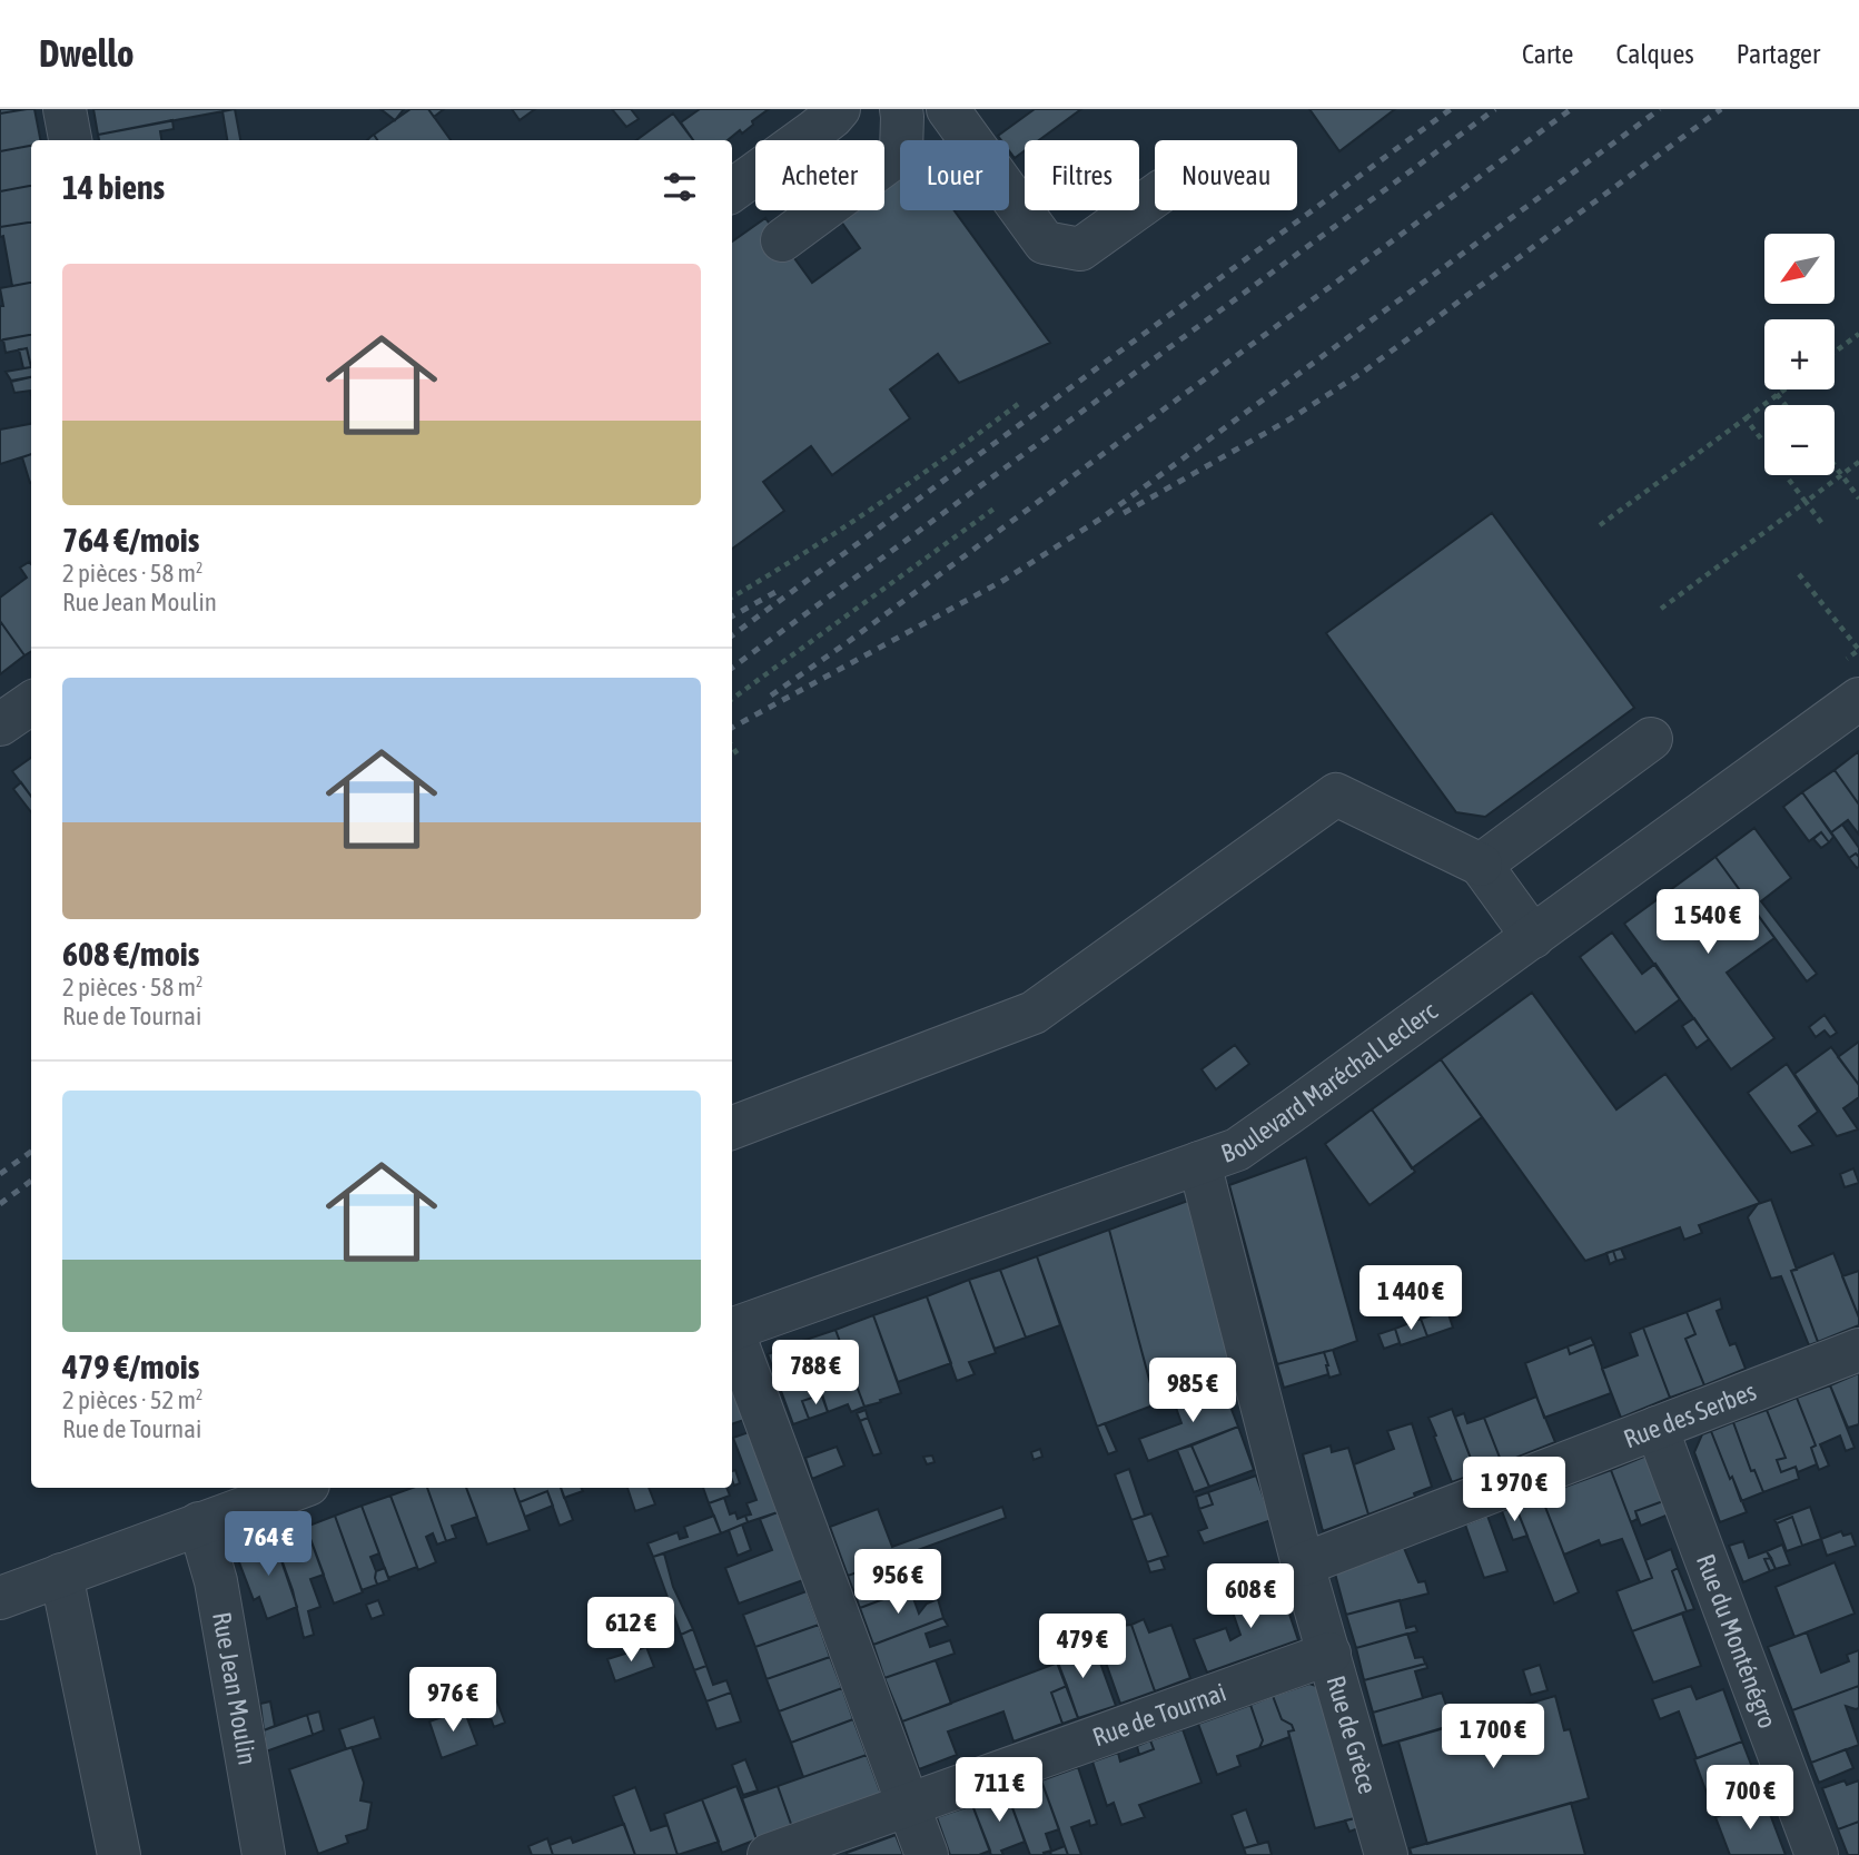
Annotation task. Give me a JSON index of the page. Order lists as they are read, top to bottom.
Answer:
{
  "streets": {
    "street": [
      "Boulevard Maréchal Leclerc",
      "Rue des Serbes",
      "Rue du Monténégro",
      "Rue Jean Moulin",
      "Rue de Tournai",
      "Rue de Grèce"
    ]
  },
  "crossings": [
    ["Boulevard Maréchal Leclerc", "Rue de Grèce"],
    ["Rue des Serbes", "Rue du Monténégro"],
    ["Rue des Serbes", "Rue de Grèce"],
    ["Rue de Tournai", "Rue de Grèce"]
  ],
  "north": "bottom left",
  "page": {
    "header": "Dwello",
    "nav": ["Carte", "Calques", "Partager"],
    "chip": [
      "Acheter",
      "Louer",
      "Filtres",
      "Nouveau"
    ],
    "heading": "14 biens",
    "map_buttons": ["+", "−"],
    "list": [
      {
        "name": "764 €/mois",
        "note": "2 pièces · 58 m² · Rue Jean Moulin"
      },
      {
        "name": "608 €/mois",
        "note": "2 pièces · 58 m² · Rue de Tournai"
      },
      {
        "name": "479 €/mois",
        "note": "2 pièces · 52 m² · Rue de Tournai"
      }
    ],
    "price": [
      "1 540 €",
      "1 440 €",
      "788 €",
      "985 €",
      "1 970 €",
      "764 €",
      "956 €",
      "608 €",
      "612 €",
      "479 €",
      "976 €",
      "1 700 €",
      "711 €",
      "700 €"
    ]
  }
}
